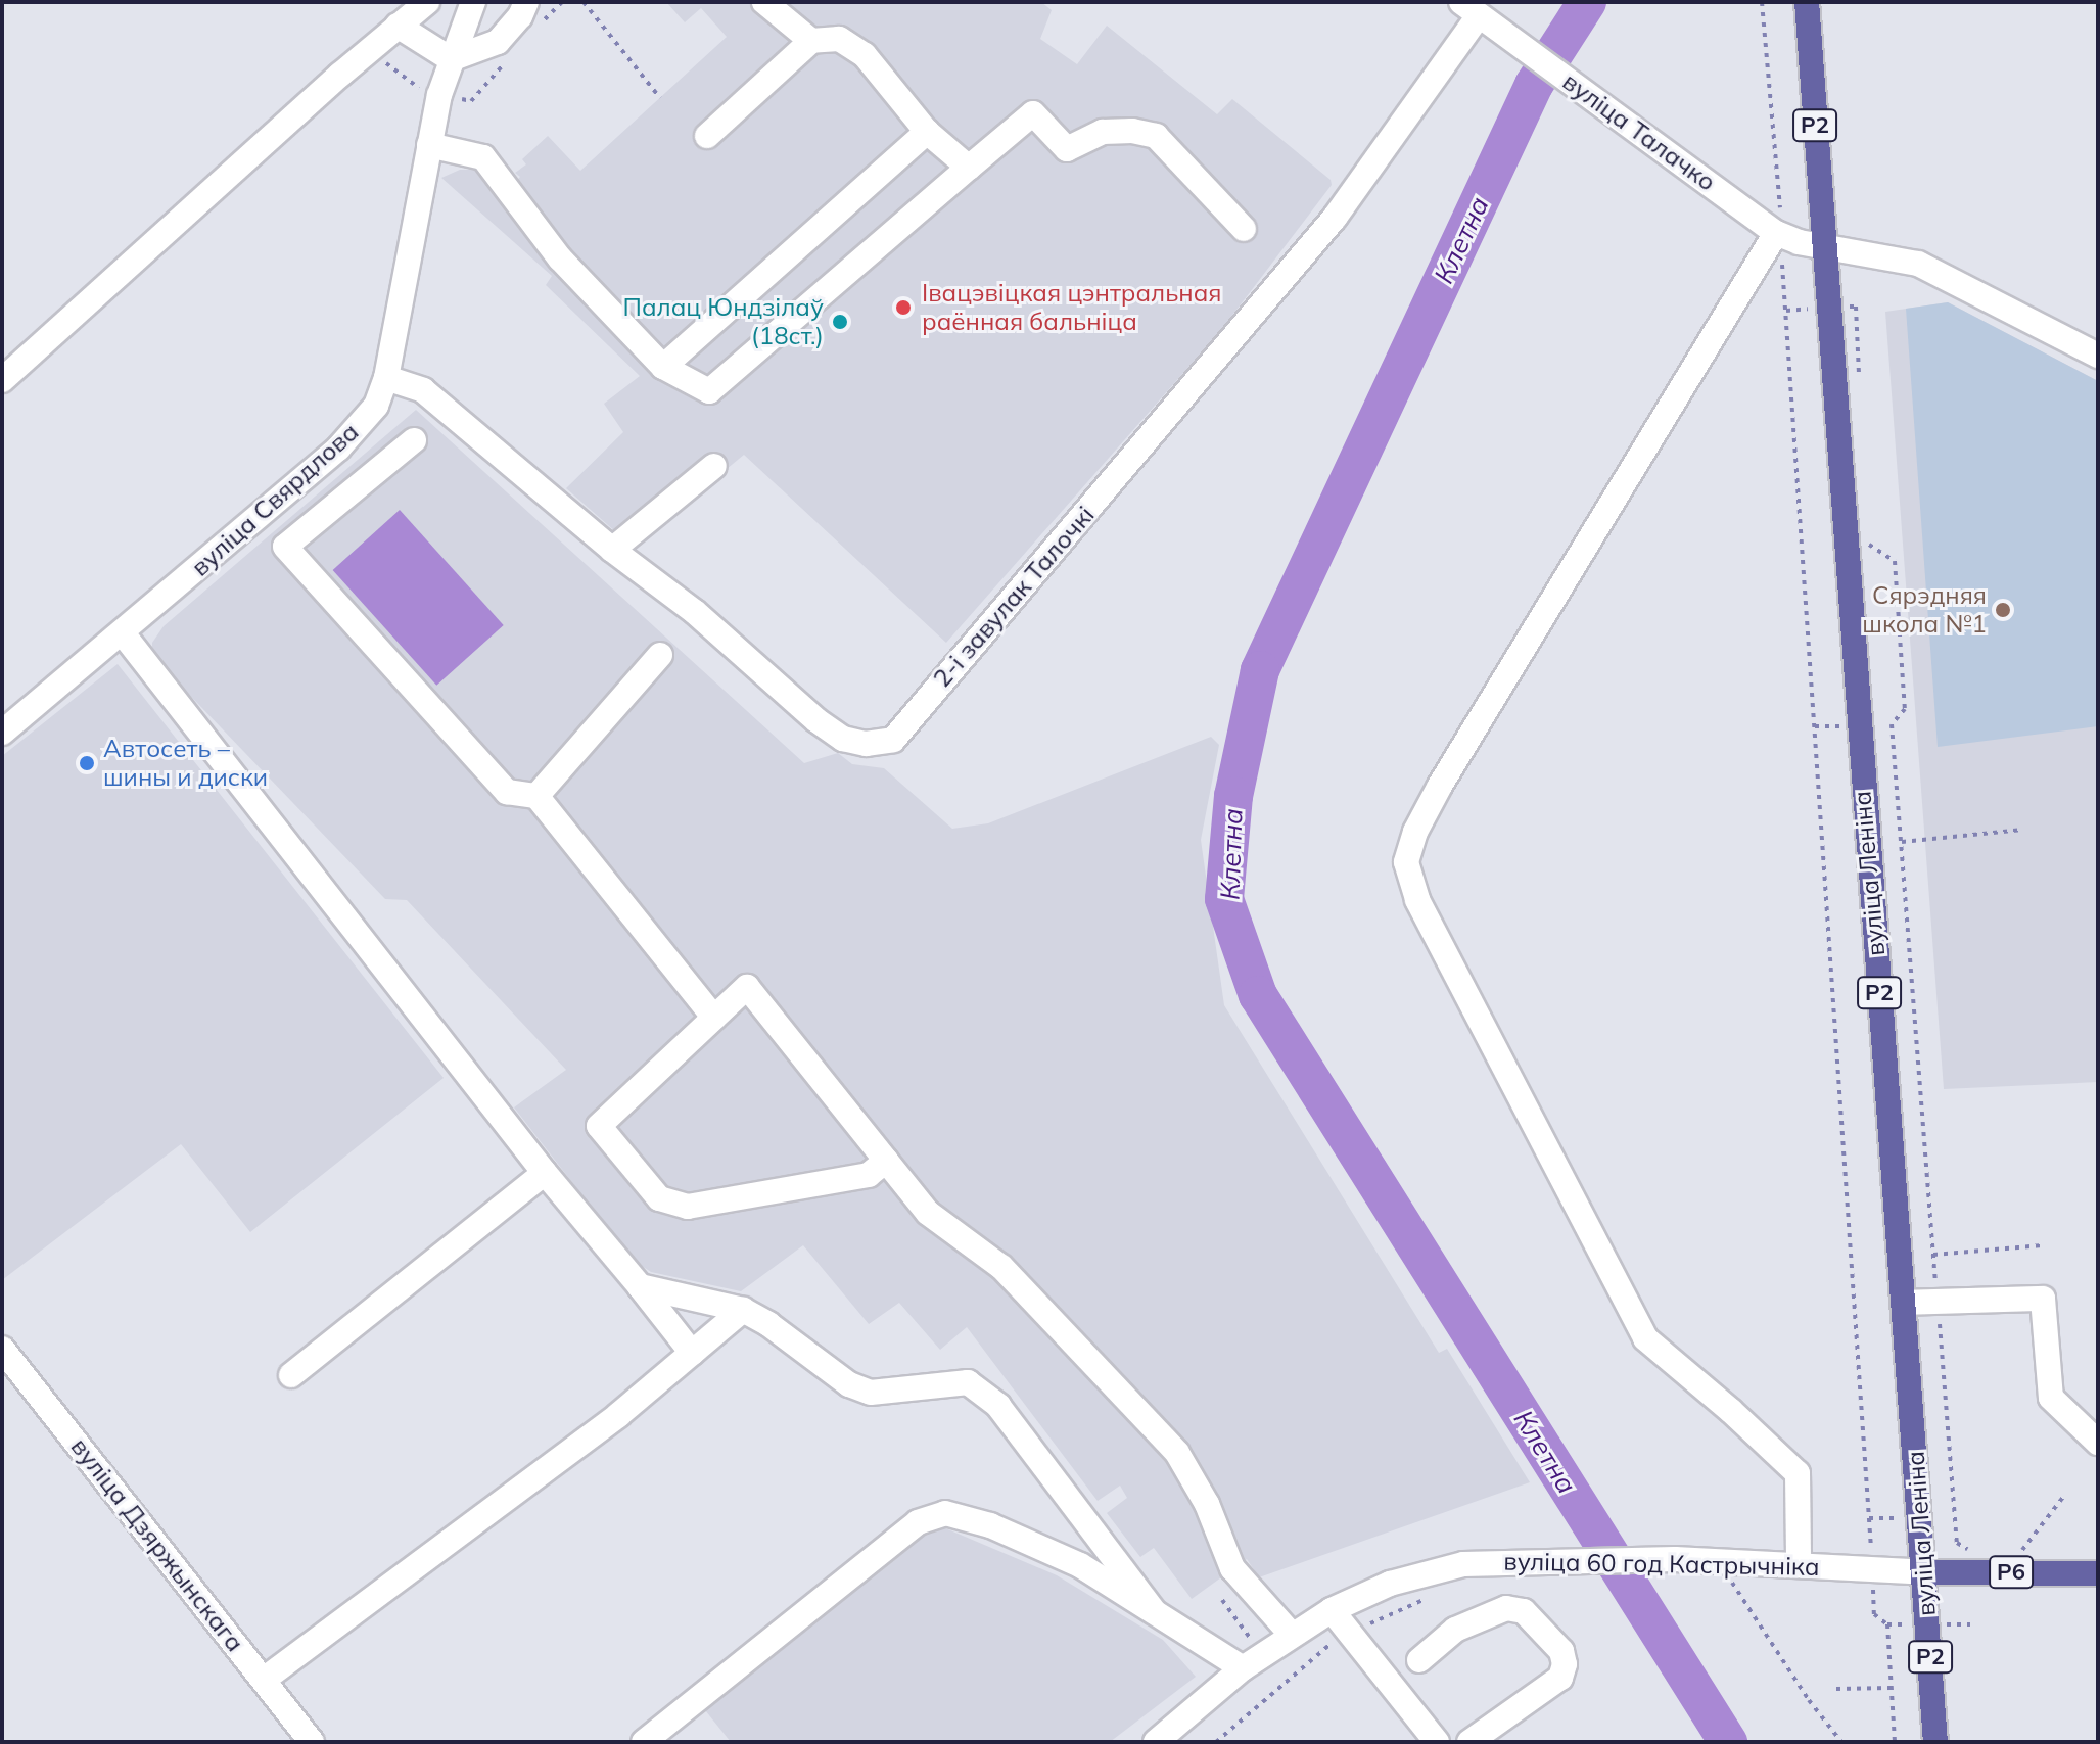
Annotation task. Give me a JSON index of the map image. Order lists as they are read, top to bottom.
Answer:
{
  "streets": {
    "main road": ["Р2", "вуліца Леніна", "Р6"],
    "street": [
      "вуліца Талачко",
      "вуліца Свярдлова",
      "2-і завулак Талочкі",
      "вуліца Дзяржынскага",
      "вуліца 60 год Кастрычніка"
    ]
  },
  "crossings": [
    ["вуліца Талачко", "2-і завулак Талочкі"],
    ["вуліца Талачко", "вуліца Леніна"],
    ["вуліца Свярдлова", "2-і завулак Талочкі"],
    ["вуліца Леніна", "вуліца 60 год Кастрычніка"],
    ["вуліца Леніна", "Р6"],
    ["вуліца 60 год Кастрычніка", "Р6"]
  ],
  "water": ["Клетна"],
  "places": [
    "Івацэвіцкая цэнтральная раённая бальніца",
    "Палац Юндзілаў (18ст.)",
    "Сярэдняя школа №1",
    "Автосеть – шины и диски"
  ]
}
